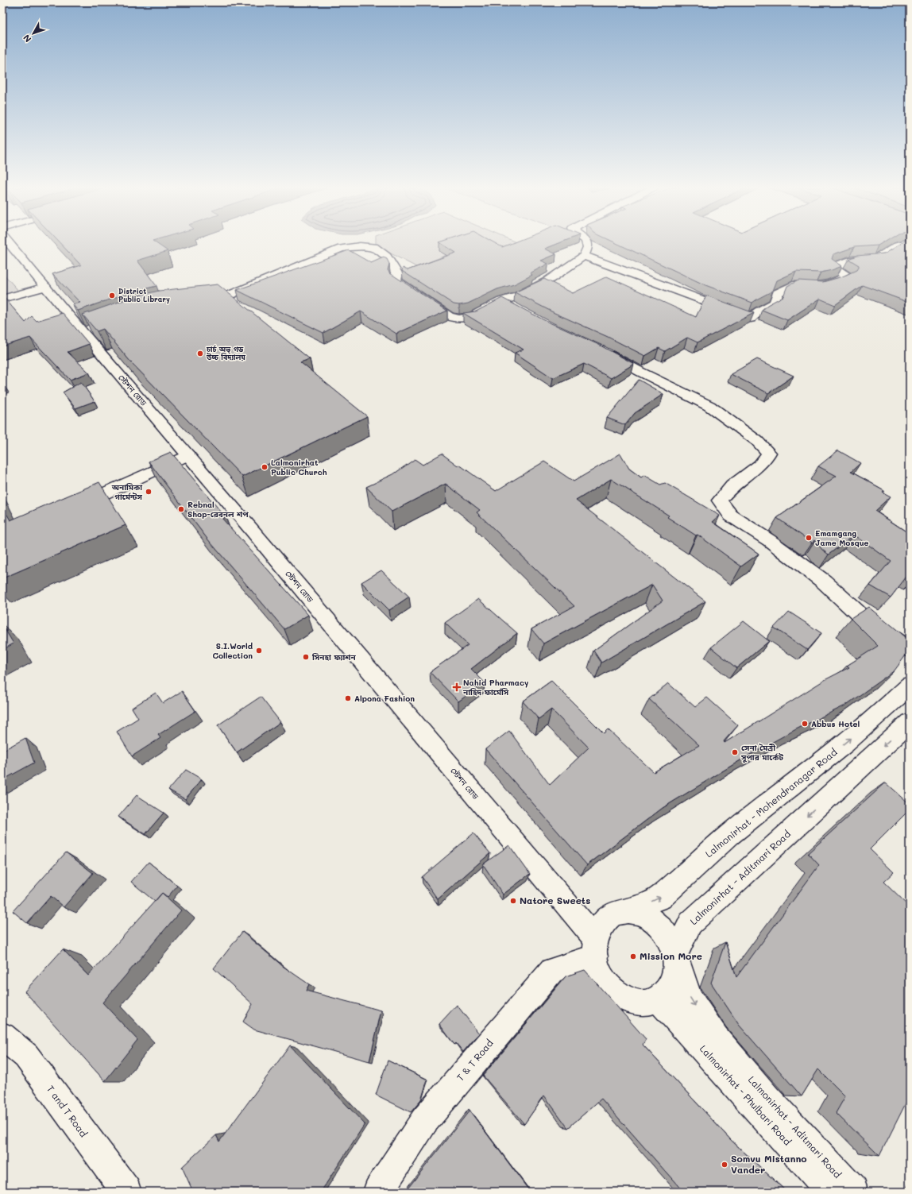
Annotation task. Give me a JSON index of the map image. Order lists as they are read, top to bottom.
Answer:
{
  "streets": {
    "main road": [
      "স্টেশন রোড",
      "Lalmonirhat - Mohendranagar Road",
      "Lalmonirhat - Aditmari Road",
      "T & T Road",
      "Lalmonirhat - Phulbari Road",
      "T and T Road"
    ]
  },
  "crossings": [
    ["স্টেশন রোড", "Lalmonirhat - Mohendranagar Road"],
    ["স্টেশন রোড", "Lalmonirhat - Aditmari Road"],
    ["স্টেশন রোড", "T & T Road"],
    ["স্টেশন রোড", "Lalmonirhat - Phulbari Road"],
    ["Lalmonirhat - Mohendranagar Road", "Lalmonirhat - Aditmari Road"],
    ["Lalmonirhat - Mohendranagar Road", "T & T Road"],
    ["Lalmonirhat - Mohendranagar Road", "Lalmonirhat - Phulbari Road"],
    ["Lalmonirhat - Aditmari Road", "T & T Road"],
    ["Lalmonirhat - Aditmari Road", "Lalmonirhat - Phulbari Road"],
    ["T & T Road", "Lalmonirhat - Phulbari Road"]
  ],
  "one_way": ["Lalmonirhat - Mohendranagar Road"],
  "places": {
    "other": [
      "District Public Library",
      "চার্চ অভ্ গড ‍উচ্চ বিদ্যালয়",
      "Lalmonirhat Public Church",
      "অনামিকা গার্মেন্টস",
      "Rebnal Shop-রেবনল শপ",
      "Emamgang Jame Mosque",
      "S.I.World Collection",
      "সিনহা ফ্যাশন",
      "Alpona Fashion",
      "Abbus Hotel",
      "সেনা মৈত্রী সুপার মার্কেট",
      "Natore Sweets",
      "Mission More",
      "Somvu Mistanno Vander"
    ],
    "health": ["Nahid Pharmacy নাহিদ ফার্মেসি"]
  },
  "north": "bottom left"
}
